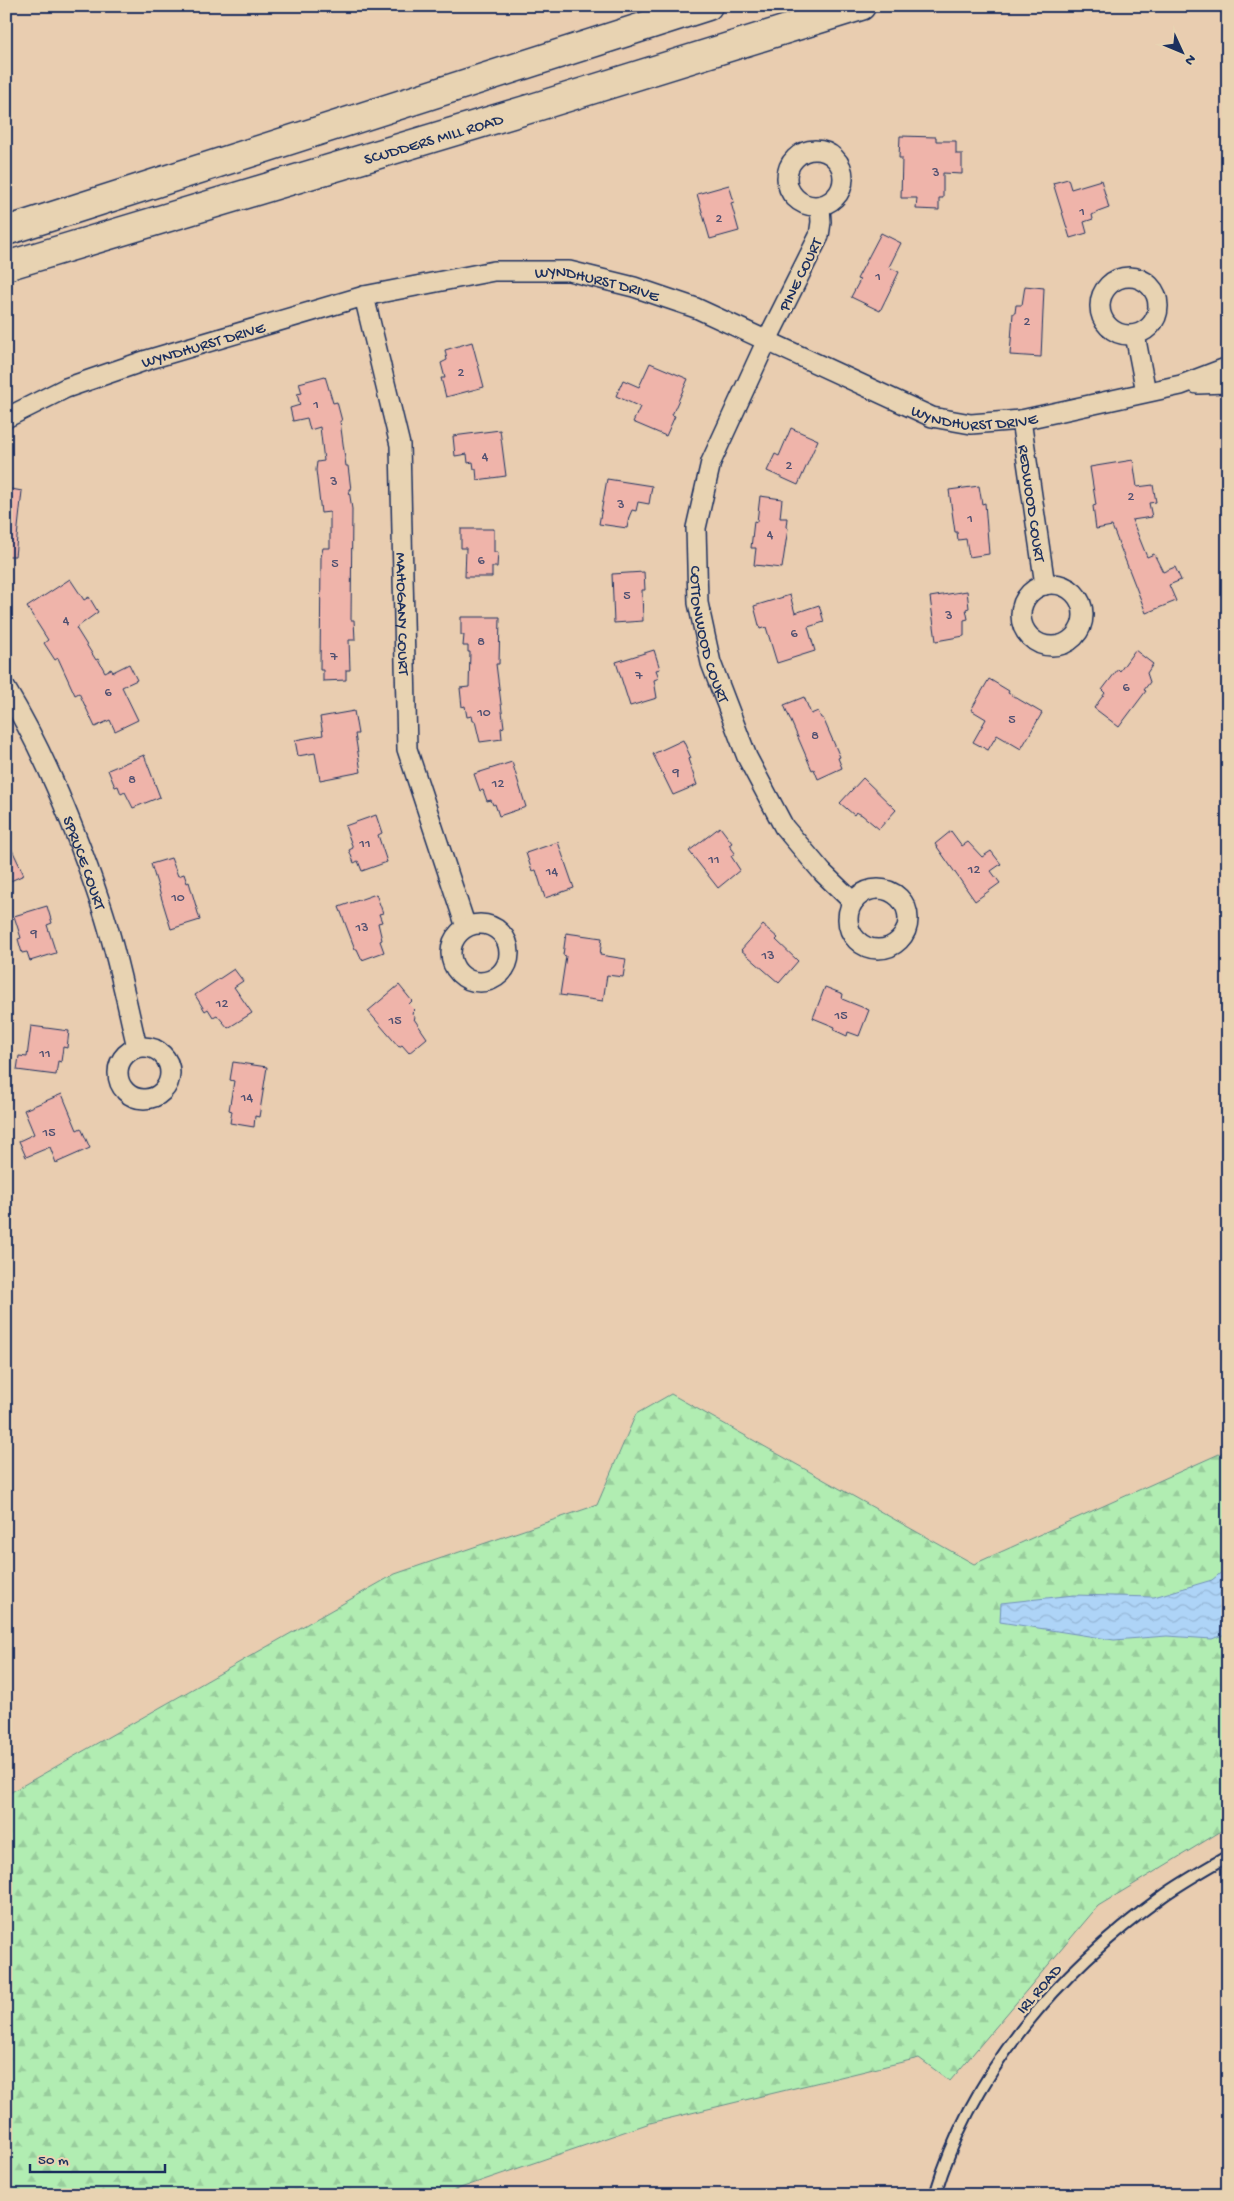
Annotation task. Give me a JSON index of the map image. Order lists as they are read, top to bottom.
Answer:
{
  "streets": {
    "main road": ["SCUDDERS MILL ROAD"],
    "street": [
      "PINE COURT",
      "WYNDHURST DRIVE",
      "REDWOOD COURT",
      "MAHOGANY COURT",
      "COTTONWOOD COURT",
      "SPRUCE COURT"
    ],
    "lane": ["IRL ROAD"]
  },
  "crossings": [
    ["PINE COURT", "WYNDHURST DRIVE"],
    ["PINE COURT", "COTTONWOOD COURT"],
    ["WYNDHURST DRIVE", "REDWOOD COURT"],
    ["WYNDHURST DRIVE", "MAHOGANY COURT"],
    ["WYNDHURST DRIVE", "COTTONWOOD COURT"]
  ],
  "house_numbers": [
    "3",
    "1",
    "2",
    "1",
    "2",
    "2",
    "1",
    "4",
    "2",
    "3",
    "2",
    "3",
    "1",
    "4",
    "6",
    "5",
    "5",
    "3",
    "4",
    "6",
    "8",
    "7",
    "7",
    "6",
    "6",
    "10",
    "5",
    "8",
    "9",
    "8",
    "12",
    "11",
    "11",
    "12",
    "14",
    "10",
    "13",
    "9",
    "13",
    "12",
    "15",
    "15",
    "11",
    "14",
    "15"
  ],
  "scale_bar": "50 m",
  "north": "bottom right"
}
